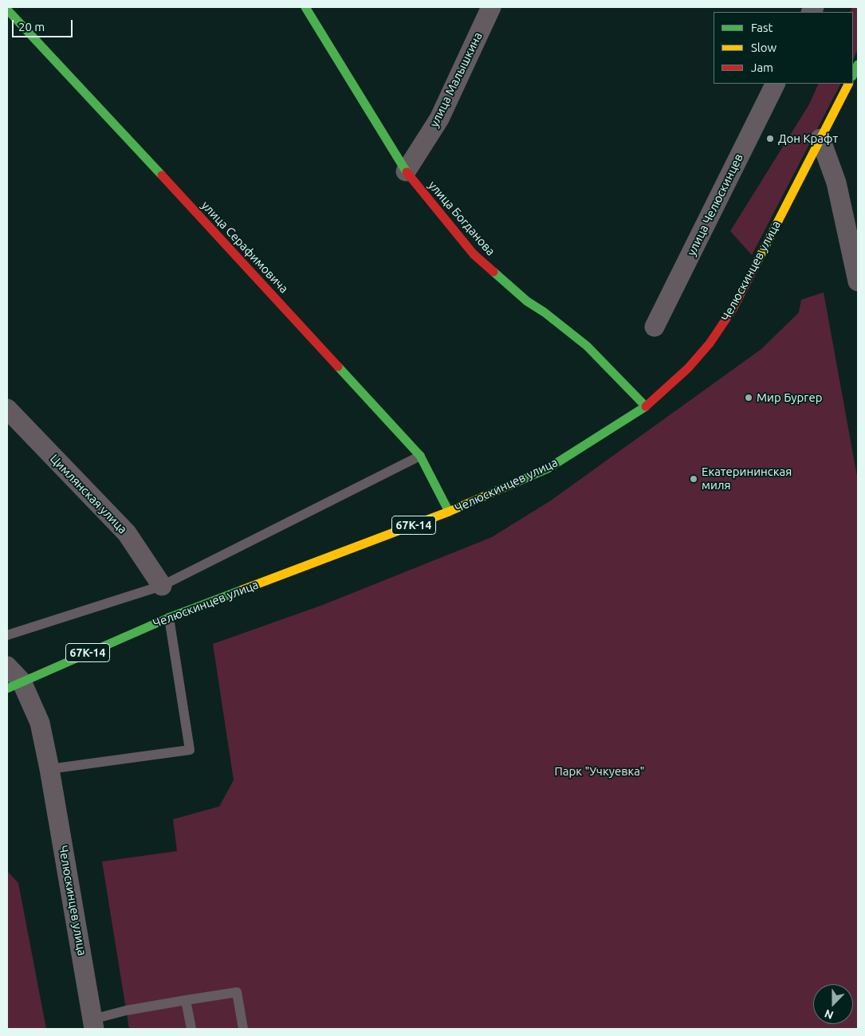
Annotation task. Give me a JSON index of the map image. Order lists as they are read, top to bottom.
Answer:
{
  "streets": {
    "main road": [
      "улица Богданова",
      "улица Серафимовича",
      "Челюскинцев улица",
      "67К-14"
    ],
    "street": ["улица Малышкина", "улица Челюскинцев", "Цимлянская улица"]
  },
  "crossings": [
    ["улица Малышкина", "улица Богданова"],
    ["улица Богданова", "Челюскинцев улица"],
    ["улица Серафимовича", "Челюскинцев улица"]
  ],
  "parks": ["Парк \"Учкуевка\""],
  "places": ["Дон Крафт", "Мир Бургер", "Екатерининская миля"],
  "legend": ["Fast", "Slow", "Jam"],
  "scale_bar": "20 m",
  "north": "bottom"
}
